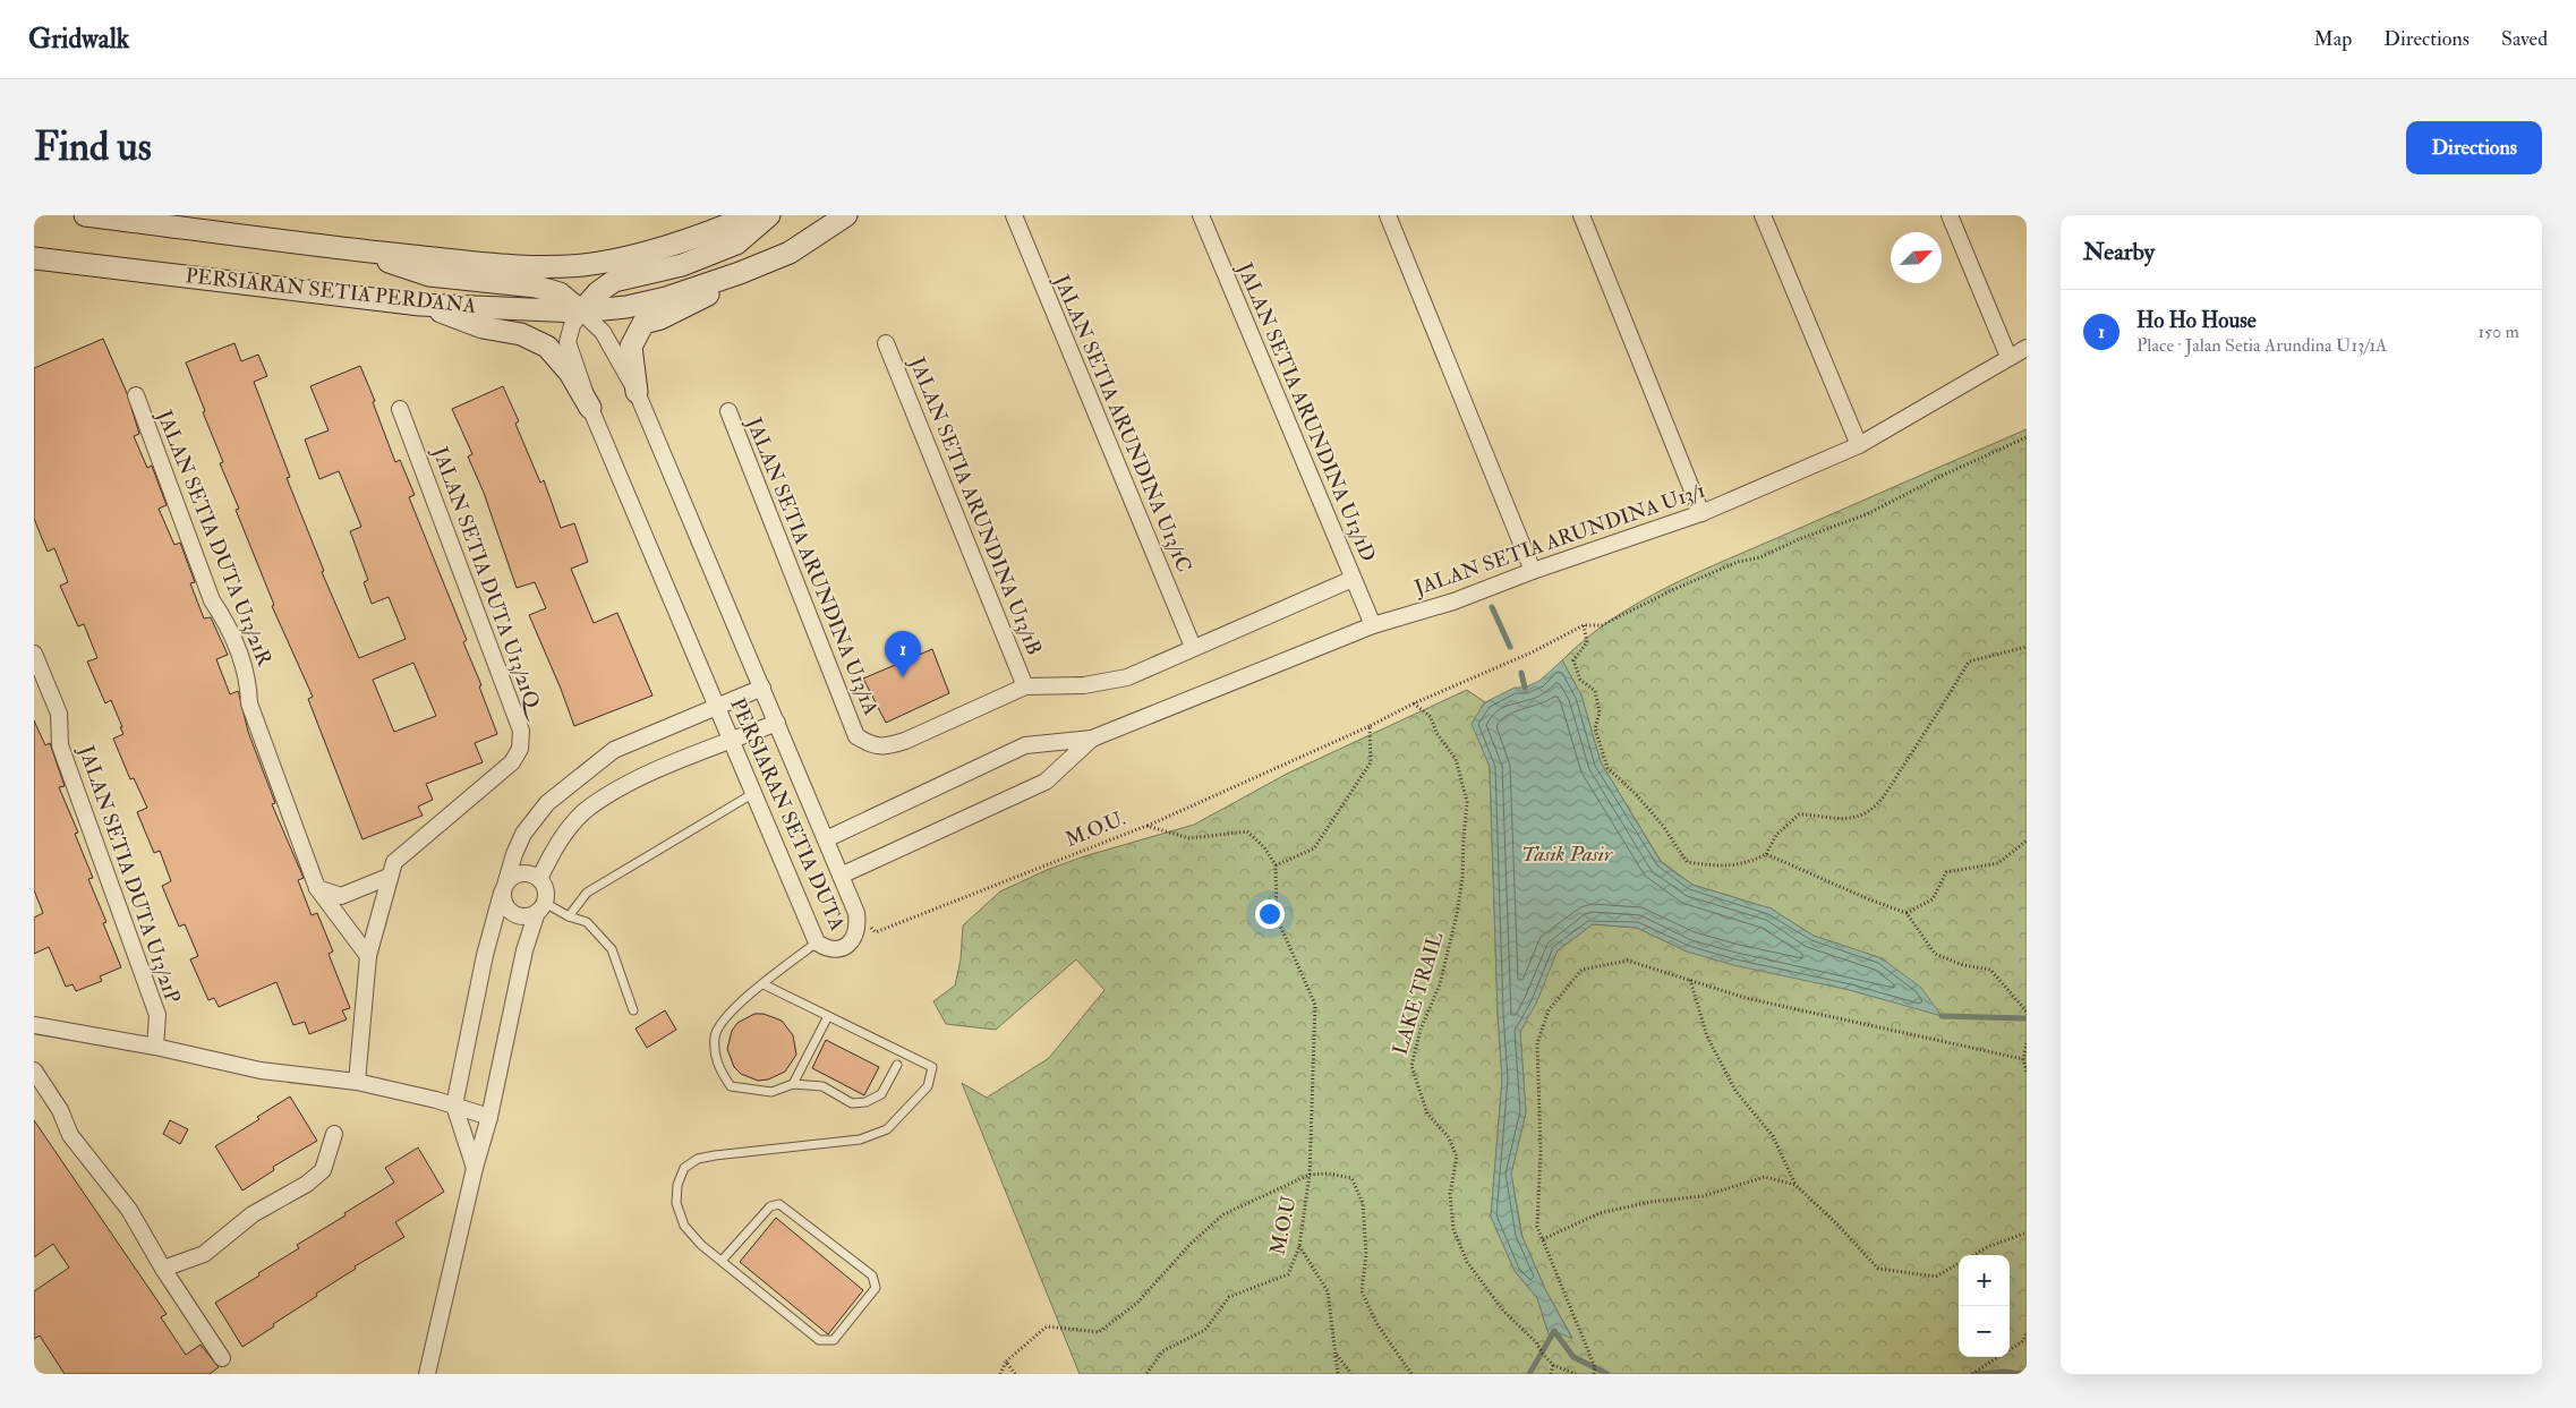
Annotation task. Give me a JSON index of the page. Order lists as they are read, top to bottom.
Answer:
{
  "streets": {
    "main road": ["PERSIARAN SETIA PERDANA"],
    "street": [
      "JALAN SETIA ARUNDINA U13/1D",
      "JALAN SETIA ARUNDINA U13/1C",
      "JALAN SETIA ARUNDINA U13/1B",
      "JALAN SETIA DUTA U13/21R",
      "JALAN SETIA ARUNDINA U13/1",
      "JALAN SETIA ARUNDINA U13/1A",
      "JALAN SETIA DUTA U13/21Q",
      "PERSIARAN SETIA DUTA",
      "JALAN SETIA DUTA U13/21P"
    ],
    "path": ["M.O.U.", "LAKE TRAIL", "M.O.U"]
  },
  "crossings": [
    ["PERSIARAN SETIA PERDANA", "PERSIARAN SETIA DUTA"],
    ["JALAN SETIA ARUNDINA U13/1D", "JALAN SETIA ARUNDINA U13/1"],
    ["JALAN SETIA ARUNDINA U13/1B", "JALAN SETIA ARUNDINA U13/1A"],
    ["M.O.U.", "M.O.U"]
  ],
  "water": ["Tasik Pasir"],
  "north": "top right",
  "page": {
    "header": "Gridwalk",
    "nav": ["Map", "Directions", "Saved"],
    "buttons": "Directions",
    "title": "Find us",
    "heading": "Nearby",
    "list": [
      {
        "mark": "1",
        "name": "Ho Ho House",
        "note": "Place · Jalan Setia Arundina U13/1A",
        "value": "150 m"
      }
    ],
    "pins": "1",
    "map_buttons": ["+", "−"]
  }
}
